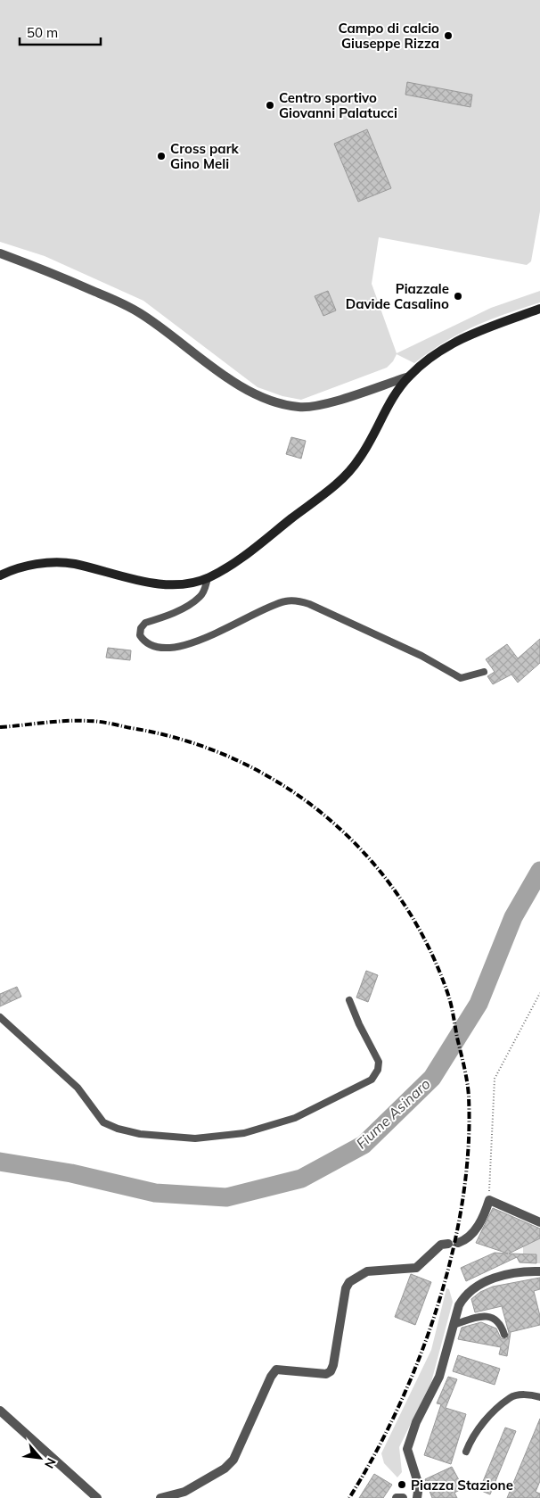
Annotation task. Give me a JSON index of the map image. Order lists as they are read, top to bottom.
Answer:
{
  "water": ["Fiume Asinaro"],
  "places": [
    "Campo di calcio Giuseppe Rizza",
    "Centro sportivo Giovanni Palatucci",
    "Cross park Gino Meli",
    "Piazzale Davide Casalino",
    "Piazza Stazione"
  ],
  "scale_bar": "50 m",
  "north": "bottom right"
}
